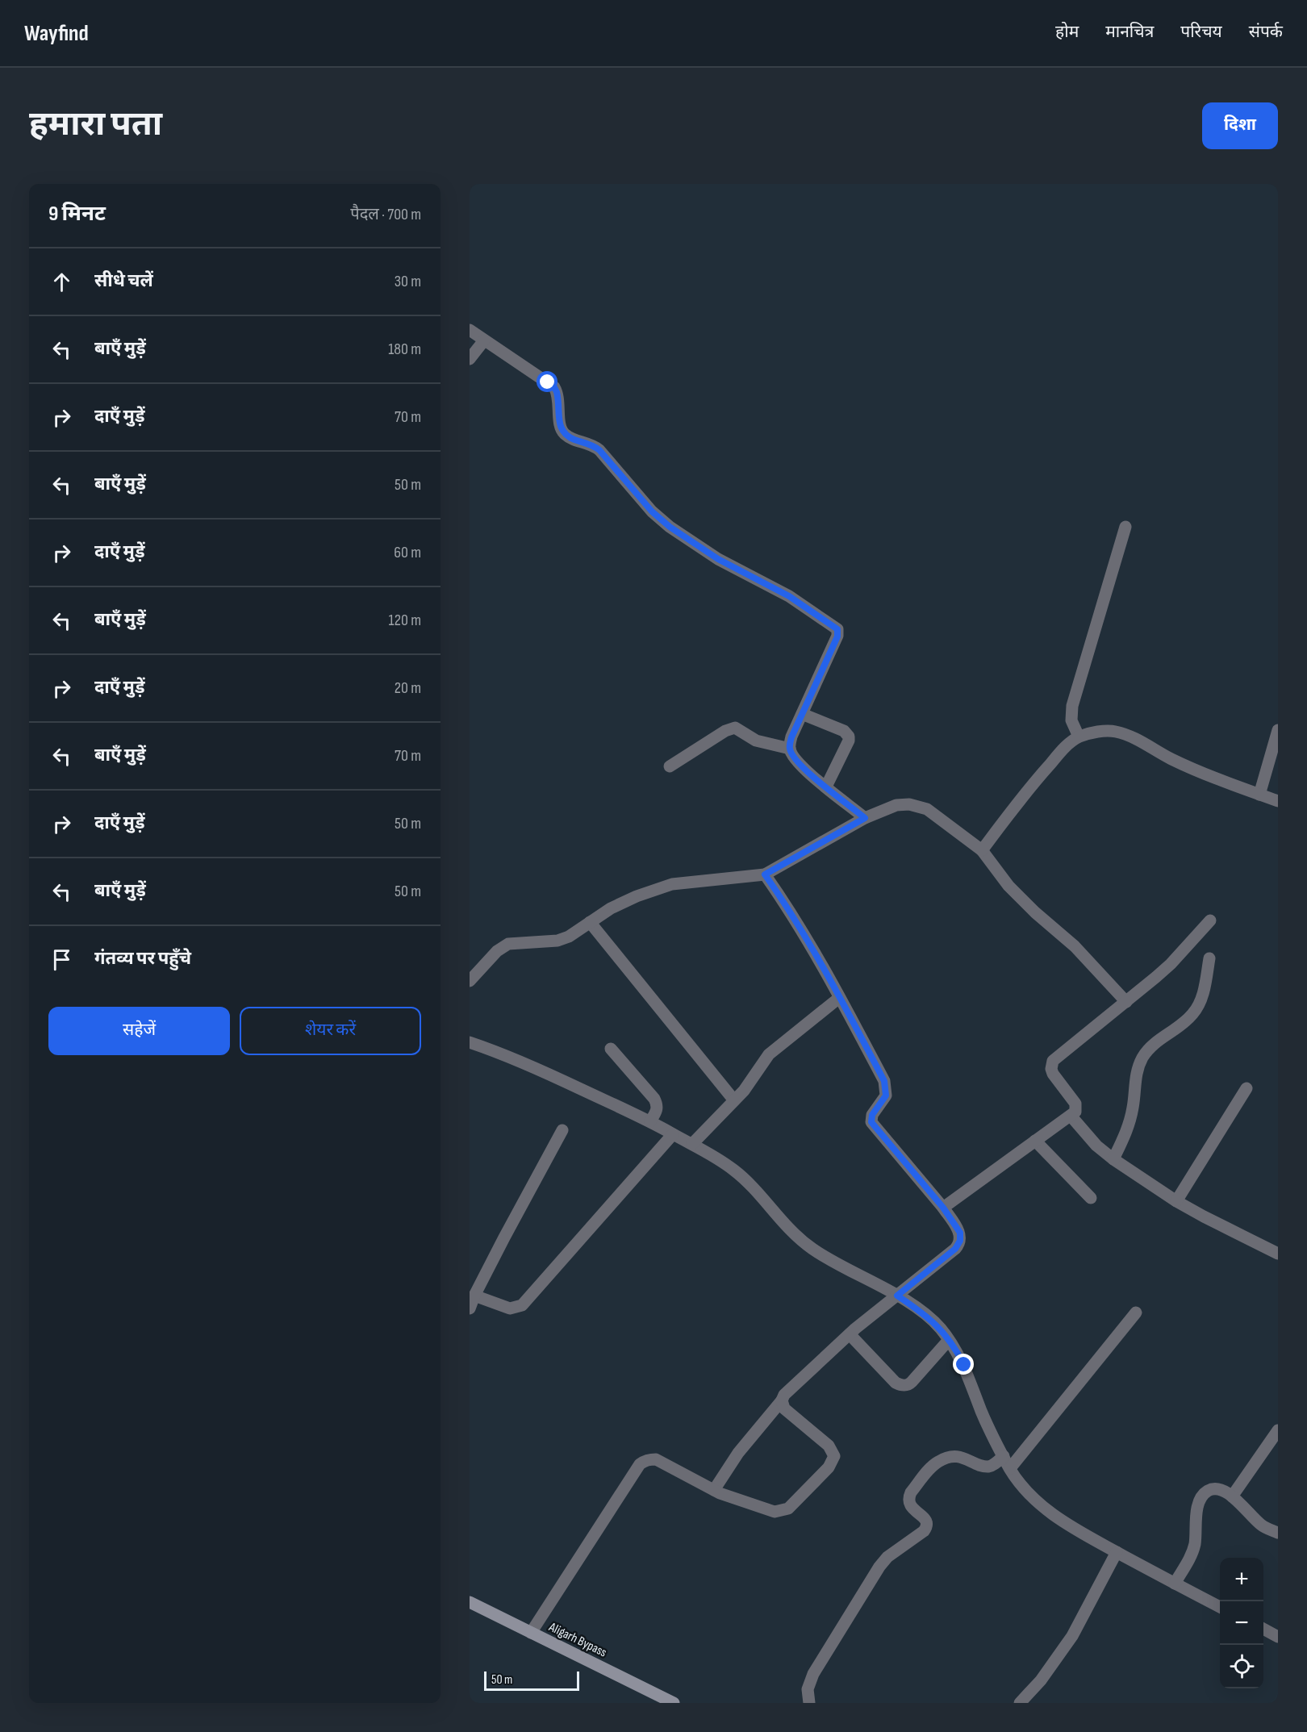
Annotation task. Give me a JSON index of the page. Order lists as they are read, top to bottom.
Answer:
{
  "streets": {
    "main road": ["Aligarh Bypass"]
  },
  "scale_bar": "50 m",
  "page": {
    "header": "Wayfind",
    "nav": [
      "होम",
      "मानचित्र",
      "परिचय",
      "संपर्क"
    ],
    "buttons": [
      "दिशा",
      ["सहेजें", "शेयर करें"]
    ],
    "title": "हमारा पता",
    "heading": ["9 मिनट", "पैदल · 700 m"],
    "list": [
      ["सीधे चलें", "30 m"],
      ["बाएँ मुड़ें", "180 m"],
      ["दाएँ मुड़ें", "70 m"],
      ["बाएँ मुड़ें", "50 m"],
      ["दाएँ मुड़ें", "60 m"],
      ["बाएँ मुड़ें", "120 m"],
      ["दाएँ मुड़ें", "20 m"],
      ["बाएँ मुड़ें", "70 m"],
      ["दाएँ मुड़ें", "50 m"],
      ["बाएँ मुड़ें", "50 m"],
      "गंतव्य पर पहुँचे"
    ],
    "map_buttons": ["+", "−"],
    "scale": "50 m"
  }
}
